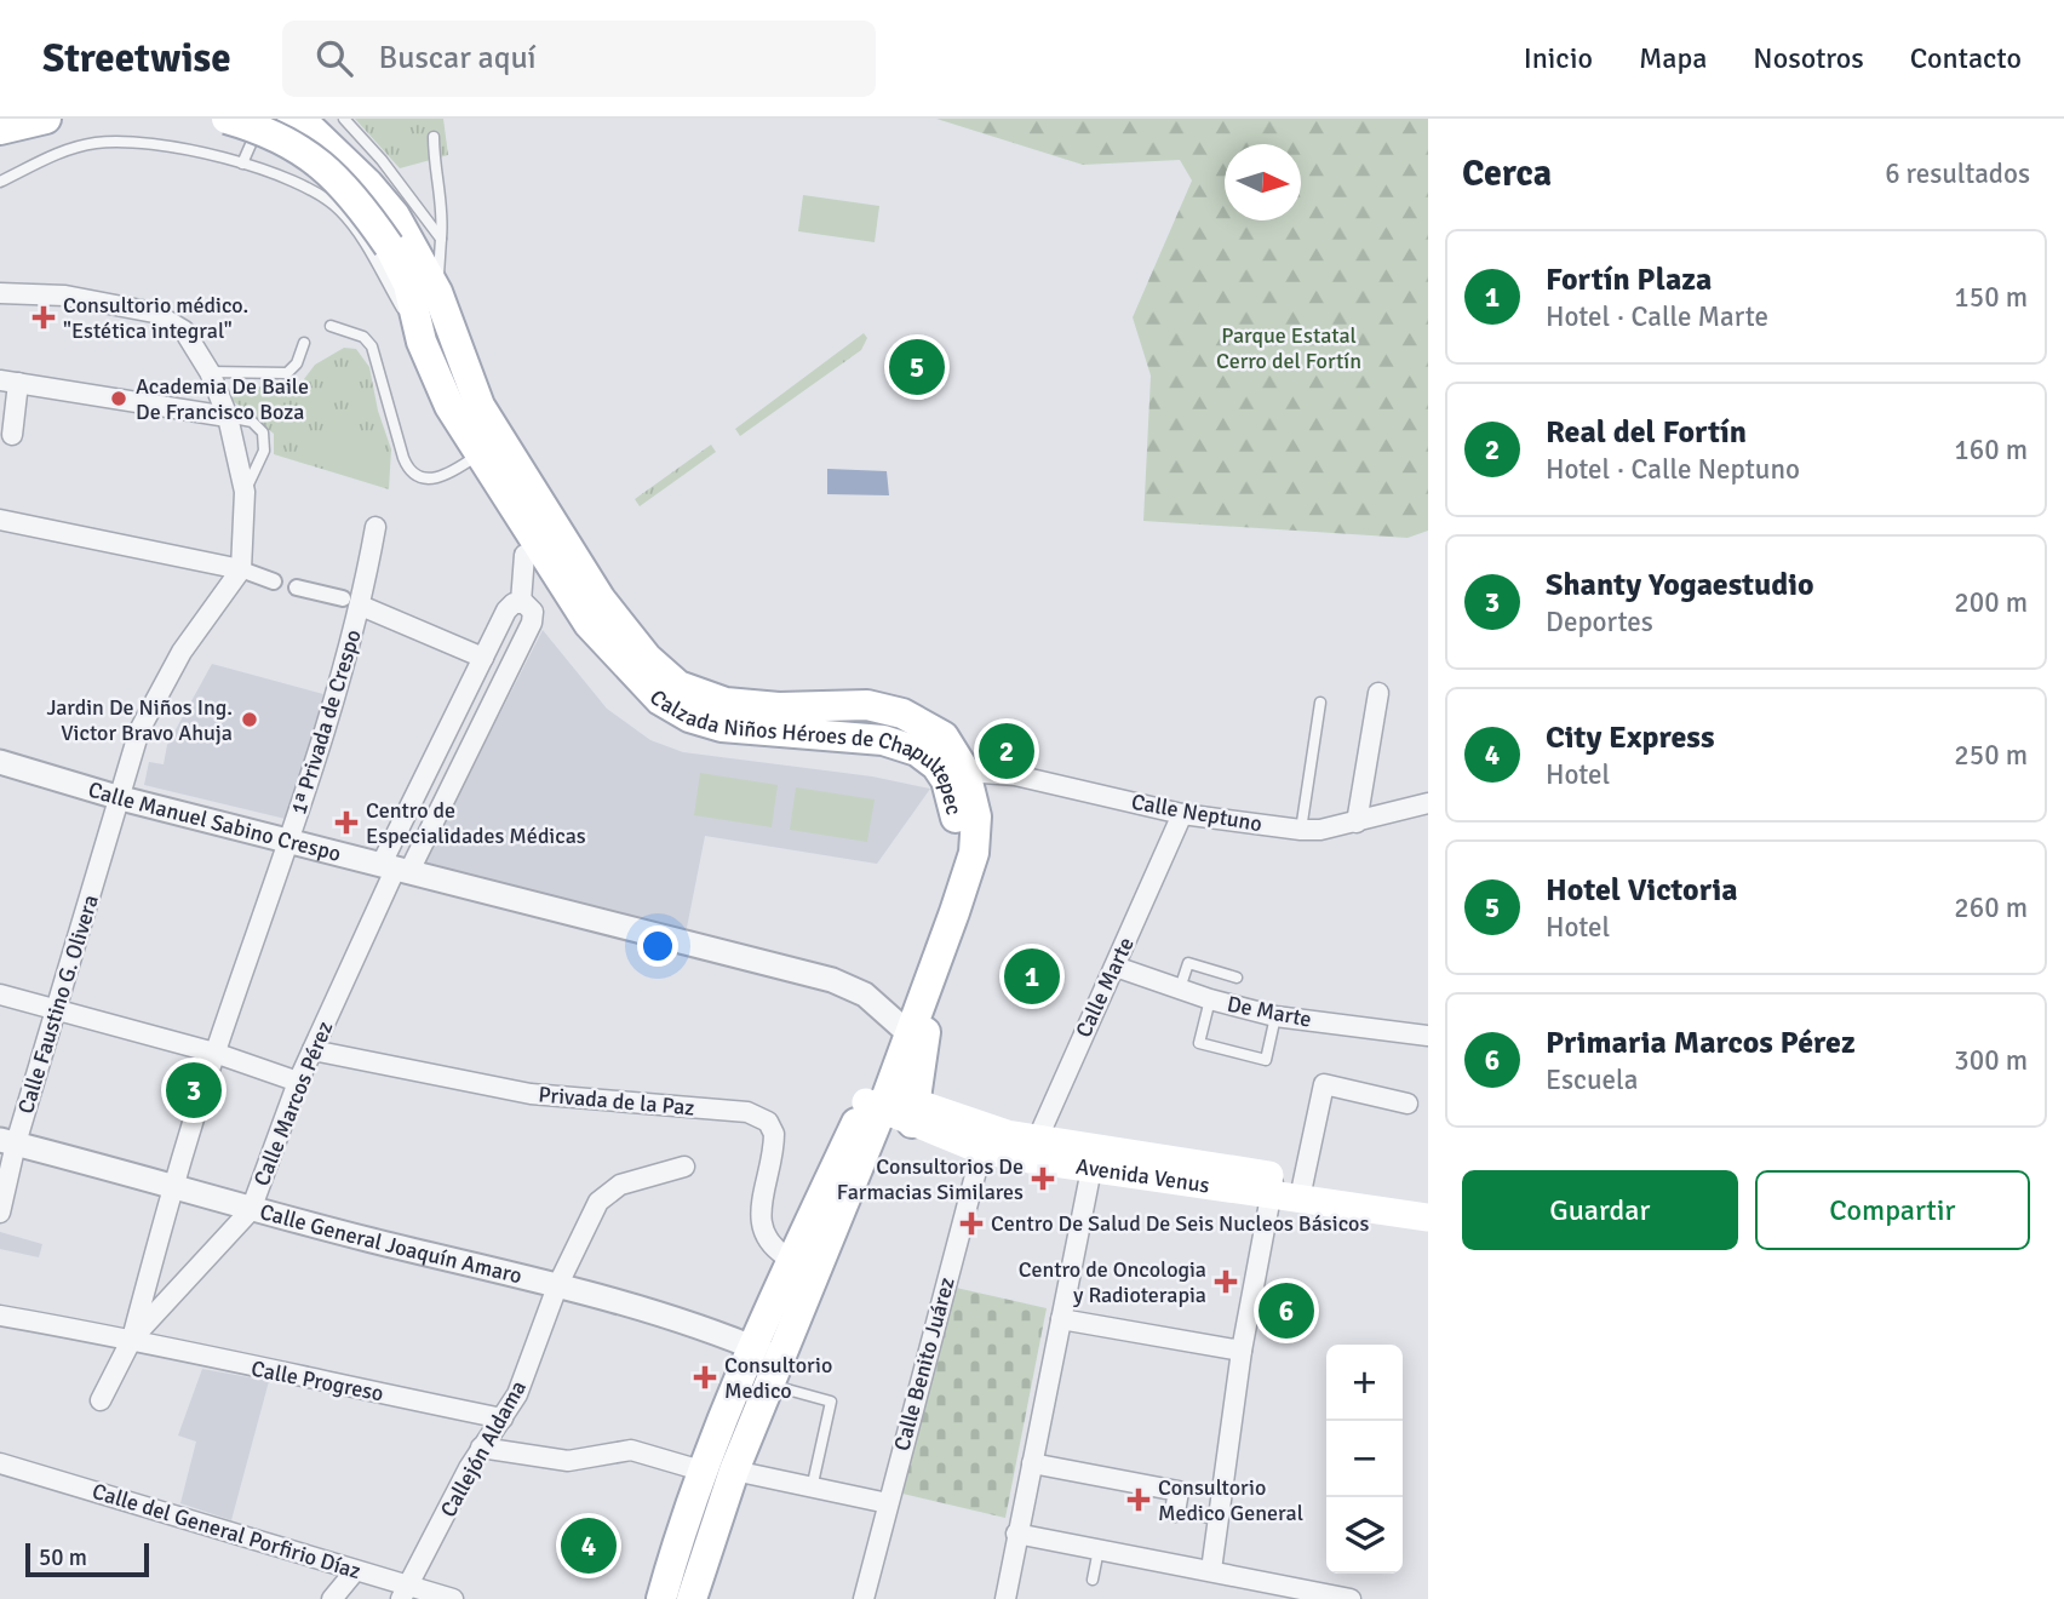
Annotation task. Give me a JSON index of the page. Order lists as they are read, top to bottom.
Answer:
{
  "streets": {
    "main road": ["Calzada Niños Héroes de Chapultepec", "Avenida Venus"],
    "street": [
      "1ª Privada de Crespo",
      "Calle Neptuno",
      "Calle Manuel Sabino Crespo",
      "Calle Marte",
      "Calle Faustino G. Olivera",
      "De Marte",
      "Privada de la Paz",
      "Calle Marcos Pérez",
      "Calle General Joaquín Amaro",
      "Calle Benito Juárez",
      "Calle Progreso",
      "Callejón Aldama",
      "Calle del General Porfirio Díaz"
    ]
  },
  "crossings": [
    ["1ª Privada de Crespo", "Calle Manuel Sabino Crespo"],
    ["1ª Privada de Crespo", "Calle Marcos Pérez"],
    ["1ª Privada de Crespo", "Calle General Joaquín Amaro"],
    ["1ª Privada de Crespo", "Calle Progreso"],
    ["Calzada Niños Héroes de Chapultepec", "Calle Neptuno"],
    ["Calzada Niños Héroes de Chapultepec", "Calle Manuel Sabino Crespo"],
    ["Calzada Niños Héroes de Chapultepec", "Privada de la Paz"],
    ["Calzada Niños Héroes de Chapultepec", "Avenida Venus"],
    ["Calzada Niños Héroes de Chapultepec", "Calle General Joaquín Amaro"],
    ["Calle Neptuno", "Calle Marte"],
    ["Calle Manuel Sabino Crespo", "Calle Faustino G. Olivera"],
    ["Calle Manuel Sabino Crespo", "Calle Marcos Pérez"],
    ["Calle Marte", "De Marte"],
    ["Calle Marte", "Avenida Venus"],
    ["Calle Faustino G. Olivera", "Calle General Joaquín Amaro"],
    ["Privada de la Paz", "Calle Marcos Pérez"],
    ["Calle Marcos Pérez", "Calle General Joaquín Amaro"],
    ["Calle Marcos Pérez", "Calle Progreso"],
    ["Avenida Venus", "Calle Benito Juárez"],
    ["Calle General Joaquín Amaro", "Callejón Aldama"],
    ["Calle Progreso", "Callejón Aldama"],
    ["Callejón Aldama", "Calle del General Porfirio Díaz"]
  ],
  "parks": ["Parque Estatal Cerro del Fortín"],
  "places": {
    "health": [
      "Consultorio médico. \"Estética integral\"",
      "Centro de Especialidades Médicas",
      "Consultorios De Farmacias Similares",
      "Centro De Salud De Seis Nucleos Básicos",
      "Centro de Oncologia y Radioterapia",
      "Consultorio Medico",
      "Consultorio Medico General"
    ],
    "other": ["Academia De Baile De Francisco Boza", "Jardin De Niños Ing. Victor Bravo Ahuja"]
  },
  "scale_bar": "50 m",
  "north": "right",
  "page": {
    "header": "Streetwise",
    "search": "Buscar aquí",
    "nav": [
      "Inicio",
      "Mapa",
      "Nosotros",
      "Contacto"
    ],
    "heading": ["Cerca", "6 resultados"],
    "list": [
      {
        "mark": "1",
        "name": "Fortín Plaza",
        "note": "Hotel · Calle Marte",
        "value": "150 m"
      },
      {
        "mark": "2",
        "name": "Real del Fortín",
        "note": "Hotel · Calle Neptuno",
        "value": "160 m"
      },
      {
        "mark": "3",
        "name": "Shanty Yogaestudio",
        "note": "Deportes",
        "value": "200 m"
      },
      {
        "mark": "4",
        "name": "City Express",
        "note": "Hotel",
        "value": "250 m"
      },
      {
        "mark": "5",
        "name": "Hotel Victoria",
        "note": "Hotel",
        "value": "260 m"
      },
      {
        "mark": "6",
        "name": "Primaria Marcos Pérez",
        "note": "Escuela",
        "value": "300 m"
      }
    ],
    "pins": [
      "5",
      "2",
      "1",
      "3",
      "6",
      "4"
    ],
    "buttons": ["Guardar", "Compartir"],
    "map_buttons": ["+", "−"],
    "scale": "50 m"
  }
}
